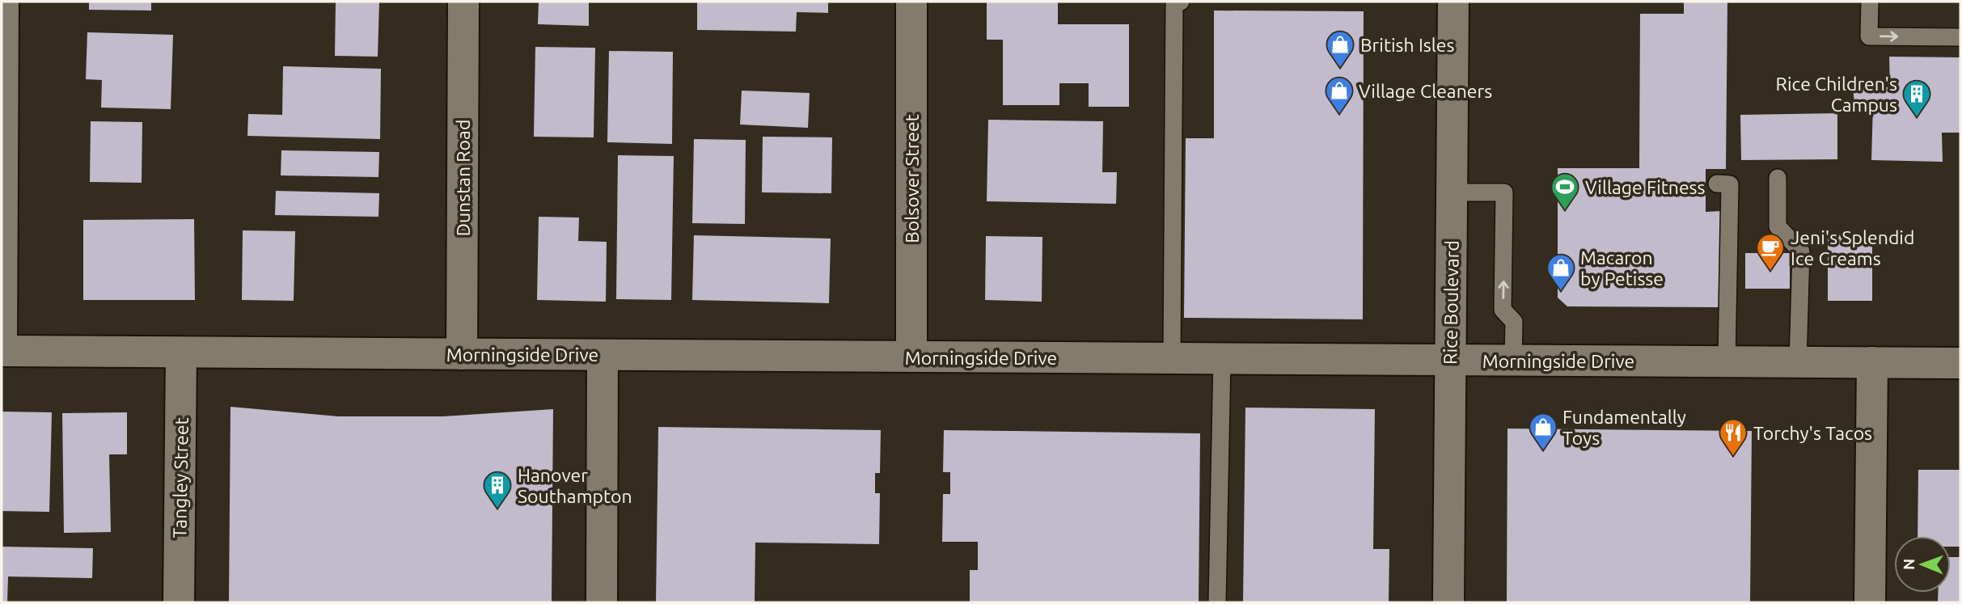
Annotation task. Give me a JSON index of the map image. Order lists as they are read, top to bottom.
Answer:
{
  "streets": {
    "street": [
      "Dunstan Road",
      "Bolsover Street",
      "Rice Boulevard",
      "Morningside Drive",
      "Tangley Street"
    ]
  },
  "crossings": [
    ["Dunstan Road", "Morningside Drive"],
    ["Bolsover Street", "Morningside Drive"],
    ["Rice Boulevard", "Morningside Drive"],
    ["Morningside Drive", "Tangley Street"]
  ],
  "places": {
    "shop": [
      "British Isles",
      "Village Cleaners",
      "Macaron by Petisse",
      "Fundamentally Toys"
    ],
    "building": ["Rice Children's Campus", "Hanover Southampton"],
    "sports": ["Village Fitness"],
    "cafe": ["Jeni's Splendid Ice Creams"],
    "restaurant": ["Torchy's Tacos"]
  },
  "north": "left"
}
